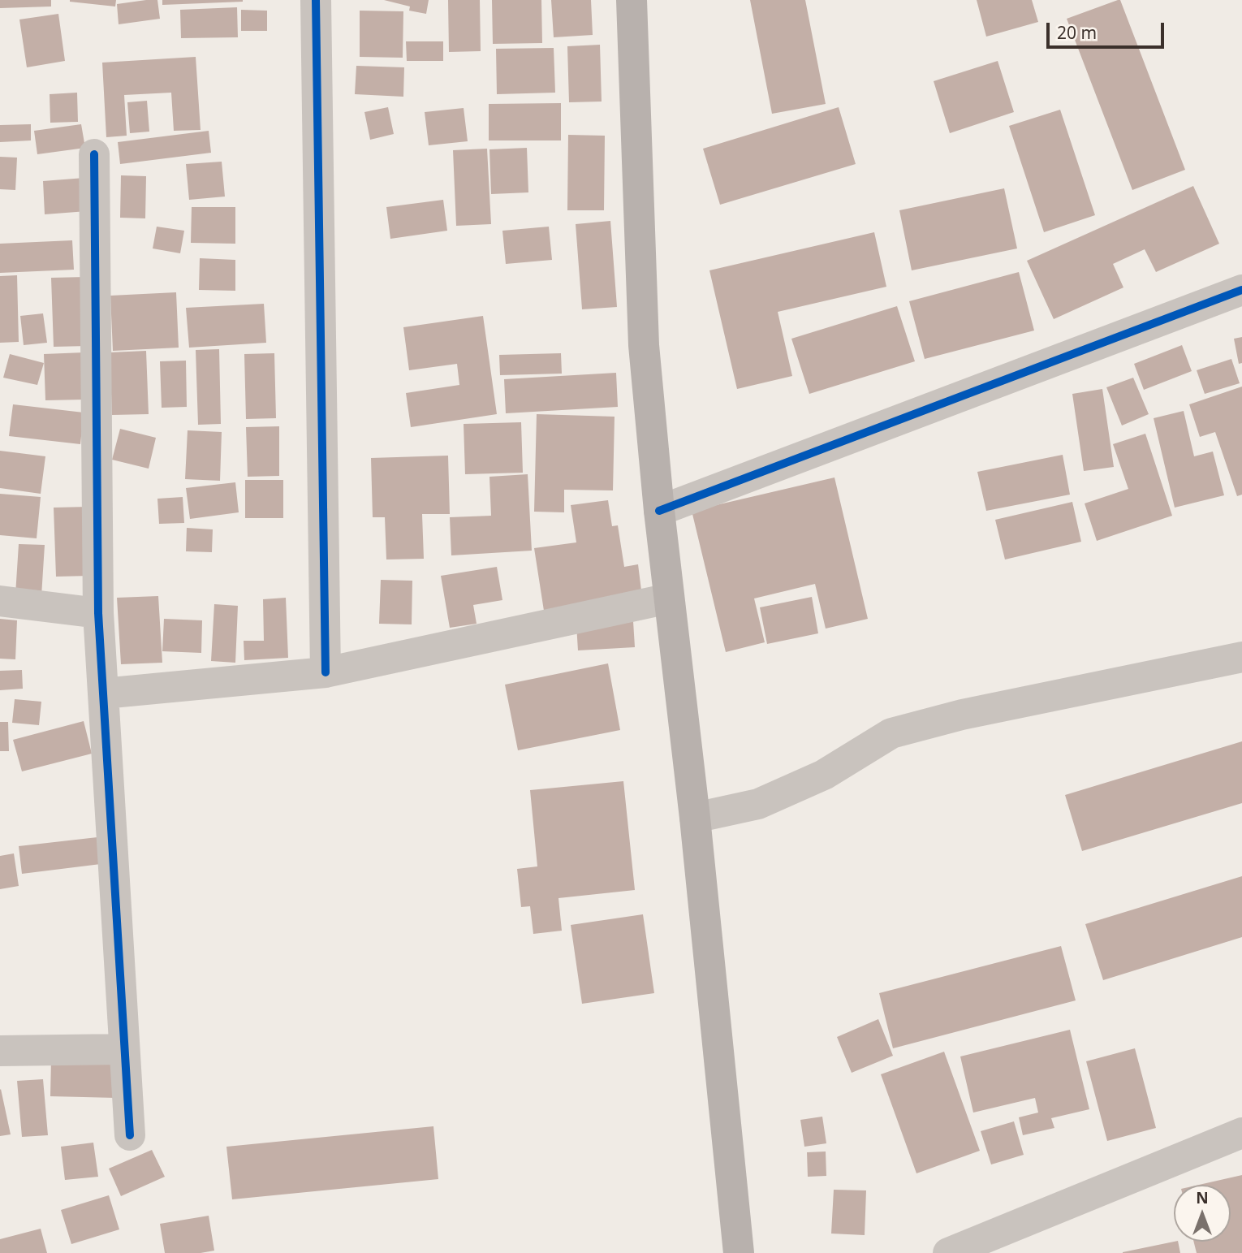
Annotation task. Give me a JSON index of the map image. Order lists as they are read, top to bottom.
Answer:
{
  "scale_bar": "20 m",
  "north": "top"
}
